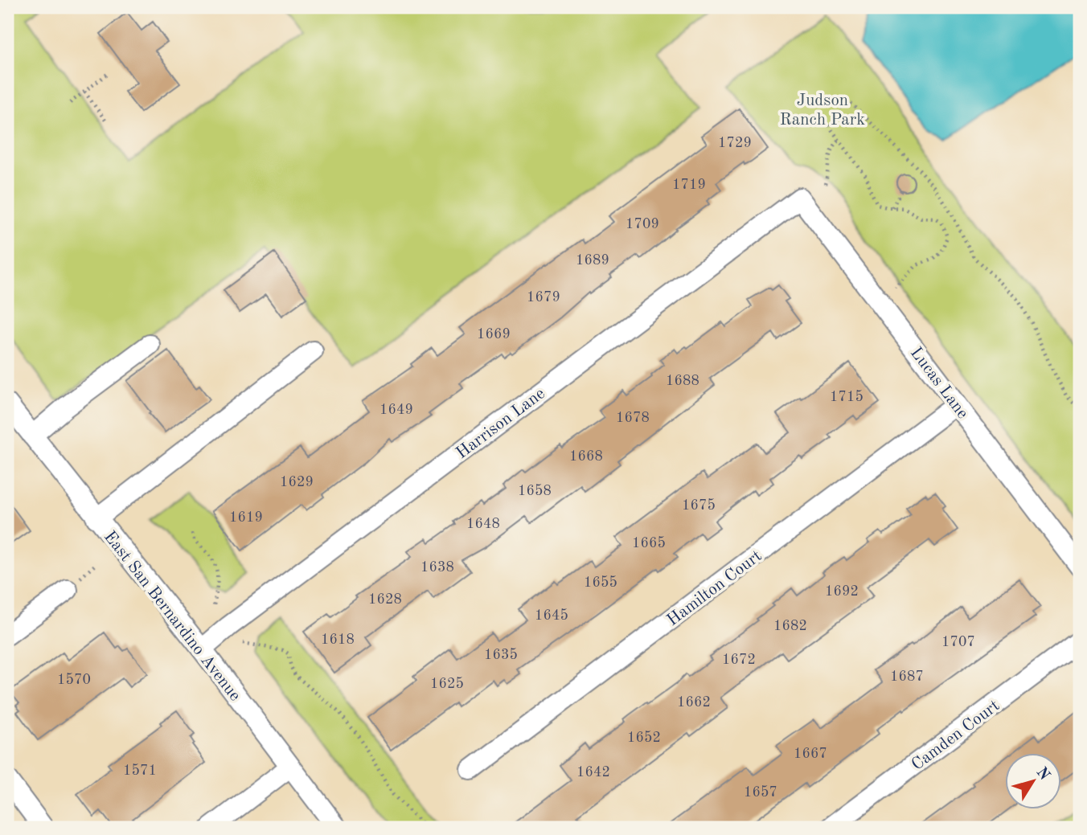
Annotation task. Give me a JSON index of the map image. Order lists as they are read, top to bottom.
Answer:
{
  "streets": {
    "street": [
      "Lucas Lane",
      "Harrison Lane",
      "Hamilton Court",
      "East San Bernardino Avenue",
      "Camden Court"
    ]
  },
  "crossings": [
    ["Lucas Lane", "Harrison Lane"],
    ["Lucas Lane", "Hamilton Court"],
    ["Harrison Lane", "East San Bernardino Avenue"]
  ],
  "parks": ["Judson Ranch Park"],
  "house_numbers": [
    "1729",
    "1719",
    "1709",
    "1689",
    "1679",
    "1669",
    "1688",
    "1715",
    "1649",
    "1678",
    "1668",
    "1629",
    "1658",
    "1675",
    "1619",
    "1648",
    "1665",
    "1638",
    "1655",
    "1692",
    "1628",
    "1645",
    "1682",
    "1618",
    "1707",
    "1635",
    "1672",
    "1687",
    "1570",
    "1625",
    "1662",
    "1652",
    "1667",
    "1571",
    "1642",
    "1657"
  ],
  "north": "top right"
}
